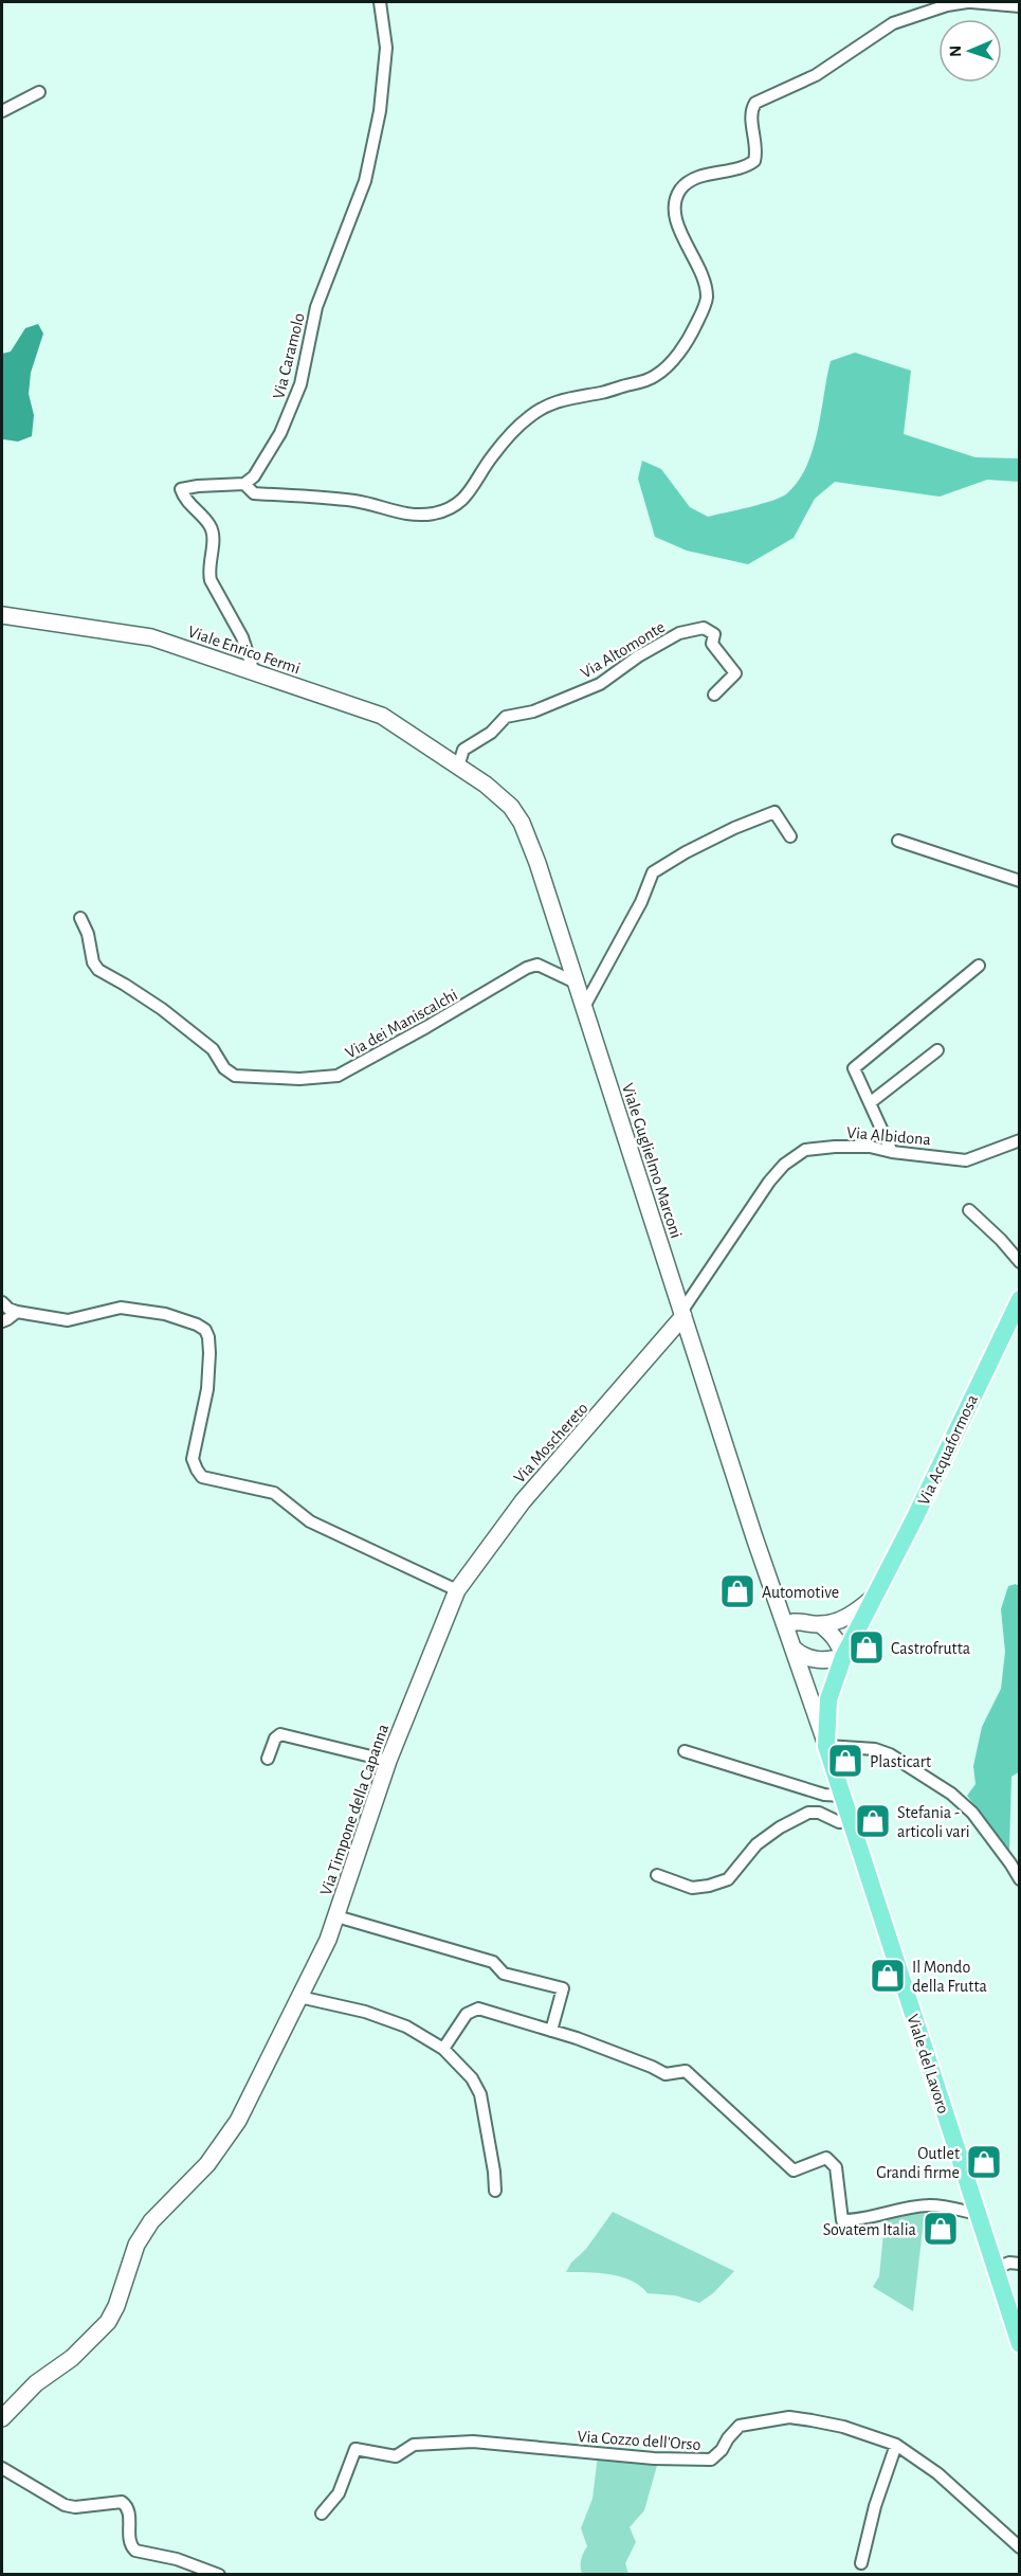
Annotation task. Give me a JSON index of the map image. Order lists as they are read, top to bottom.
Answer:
{
  "streets": {
    "main road": [
      "Viale Enrico Fermi",
      "Viale Guglielmo Marconi",
      "Via Moschereto",
      "Via Acquaformosa",
      "Via Timpone della Capanna",
      "Viale del Lavoro"
    ],
    "street": [
      "Via Caramolo",
      "Via Altomonte",
      "Via dei Maniscalchi",
      "Via Albidona",
      "Via Cozzo dell'Orso"
    ]
  },
  "crossings": [
    ["Viale Enrico Fermi", "Via Altomonte"],
    ["Viale Enrico Fermi", "Viale Guglielmo Marconi"],
    ["Via Altomonte", "Viale Guglielmo Marconi"],
    ["Via dei Maniscalchi", "Viale Guglielmo Marconi"],
    ["Via Albidona", "Viale Guglielmo Marconi"],
    ["Via Albidona", "Via Moschereto"],
    ["Viale Guglielmo Marconi", "Via Moschereto"],
    ["Viale Guglielmo Marconi", "Via Acquaformosa"],
    ["Viale Guglielmo Marconi", "Viale del Lavoro"],
    ["Via Moschereto", "Via Timpone della Capanna"],
    ["Via Acquaformosa", "Viale del Lavoro"]
  ],
  "places": {
    "shop": [
      "Automotive",
      "Castrofrutta",
      "Plasticart",
      "Stefania - articoli vari",
      "Il Mondo della Frutta",
      "Outlet Grandi firme",
      "Sovatem Italia"
    ]
  },
  "north": "left"
}
